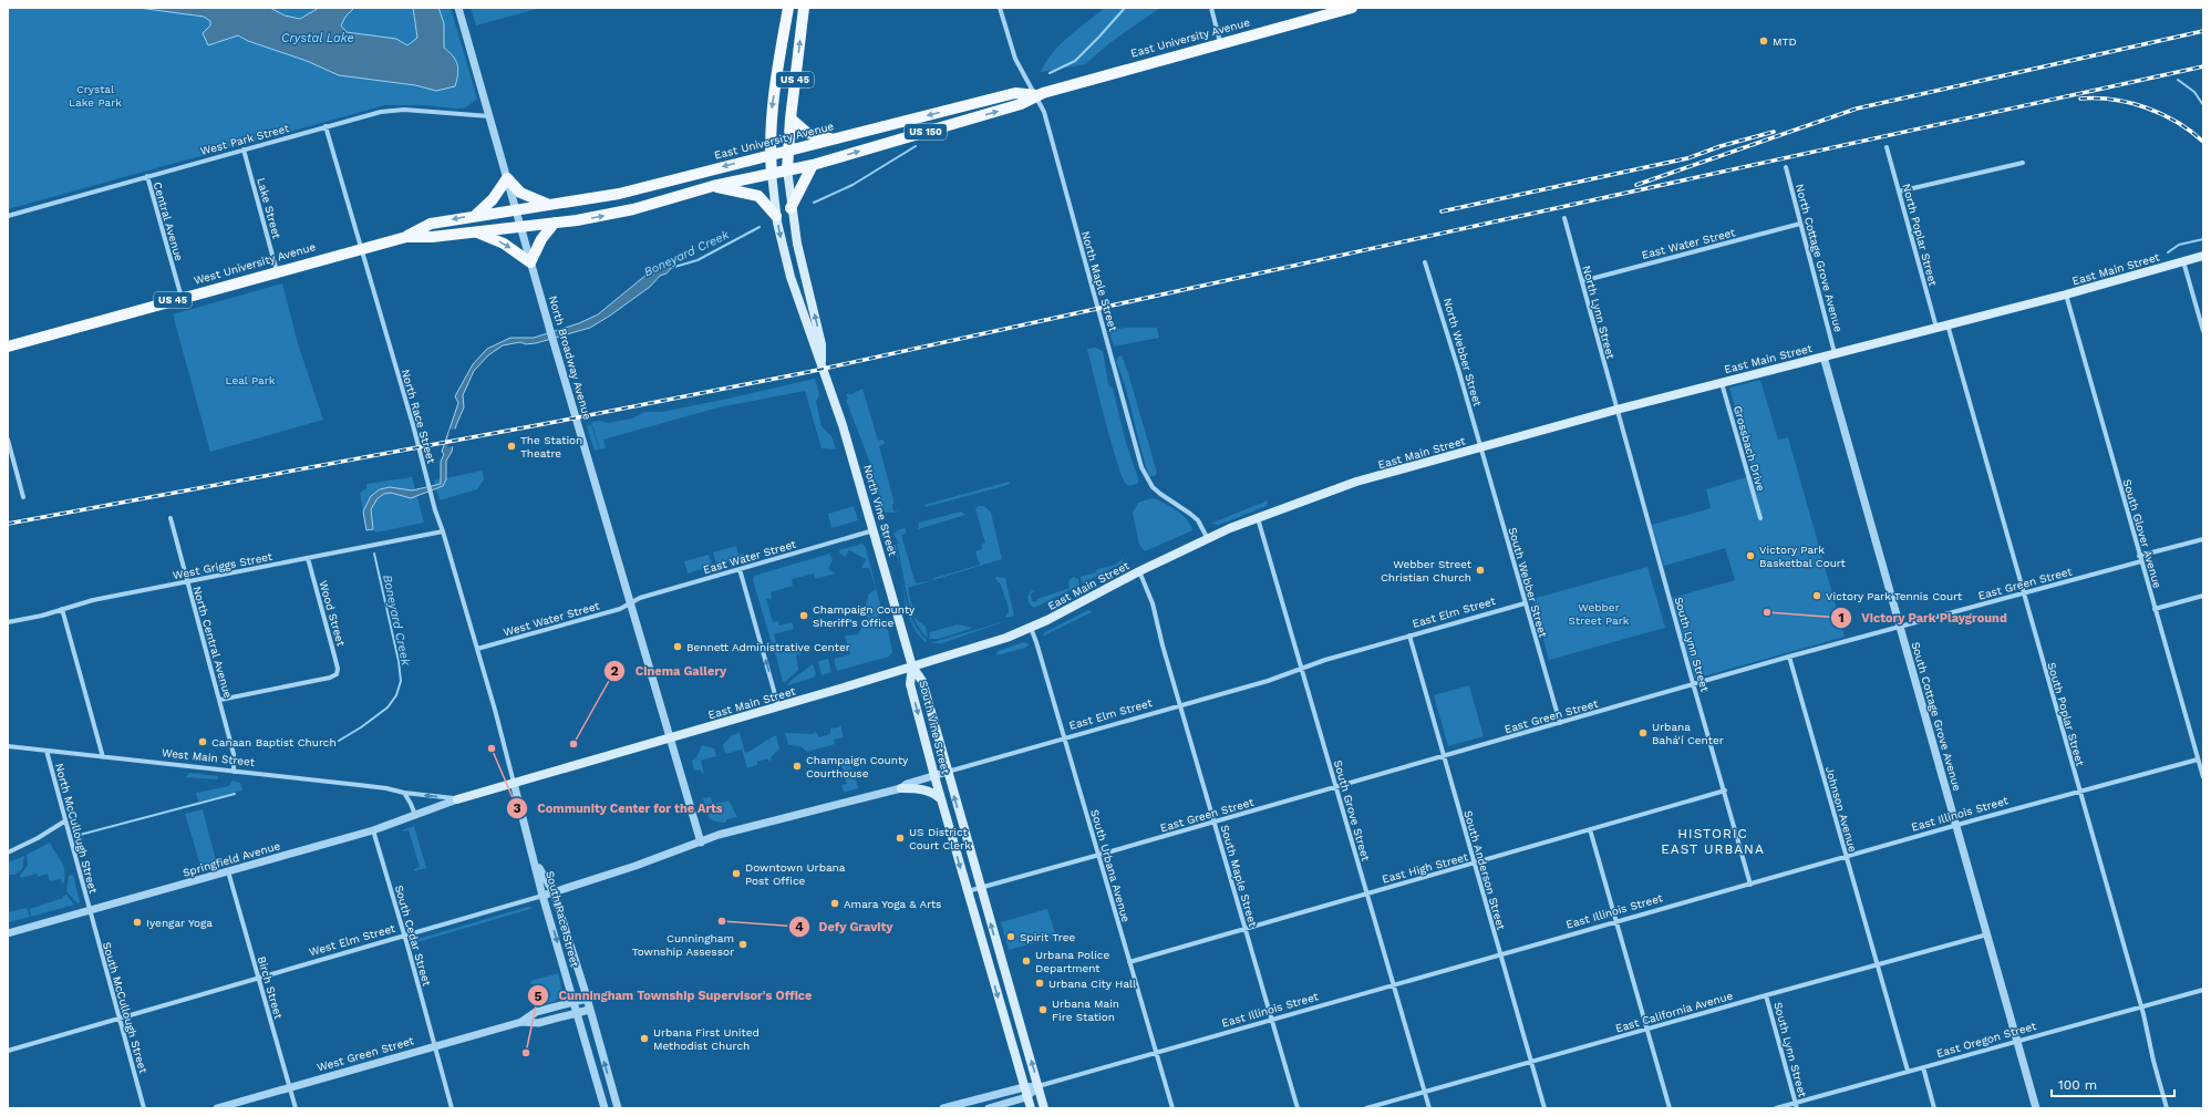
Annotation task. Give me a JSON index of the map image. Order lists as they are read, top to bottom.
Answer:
{
  "streets": {
    "main road": [
      "East University Avenue",
      "US 45",
      "US 150",
      "West University Avenue",
      "East Main Street",
      "North Vine Street",
      "South Vine Street",
      "West Main Street"
    ],
    "street": [
      "West Park Street",
      "Lake Street",
      "Central Avenue",
      "North Poplar Street",
      "East Water Street",
      "North Cottage Grove Avenue",
      "North Maple Street",
      "North Lynn Street",
      "North Webber Street",
      "North Broadway Avenue",
      "North Race Street",
      "Grossbach Drive",
      "South Glover Avenue",
      "West Griggs Street",
      "South Webber Street",
      "East Green Street",
      "East Elm Street",
      "Wood Street",
      "West Water Street",
      "North Central Avenue",
      "South Lynn Street",
      "South Poplar Street",
      "South Cottage Grove Avenue",
      "Johnson Avenue",
      "South Grove Street",
      "East Illinois Street",
      "North McCullough Street",
      "Springfield Avenue",
      "South Urbana Avenue",
      "East High Street",
      "South Anderson Street",
      "South Maple Street",
      "South Race Street",
      "South Cedar Street",
      "West Elm Street",
      "Birch Street",
      "South McCullough Street",
      "East California Avenue",
      "East Oregon Street",
      "West Green Street"
    ]
  },
  "crossings": [
    ["East University Avenue", "US 45"],
    ["East University Avenue", "West University Avenue"],
    ["East University Avenue", "North Maple Street"],
    ["East University Avenue", "North Broadway Avenue"],
    ["East University Avenue", "North Vine Street"],
    ["US 45", "North Vine Street"],
    ["West Park Street", "Lake Street"],
    ["West Park Street", "Central Avenue"],
    ["West Park Street", "North Broadway Avenue"],
    ["West Park Street", "North Race Street"],
    ["Lake Street", "West University Avenue"],
    ["Central Avenue", "West University Avenue"],
    ["North Poplar Street", "East Main Street"],
    ["East Water Street", "North Cottage Grove Avenue"],
    ["East Water Street", "North Lynn Street"],
    ["East Water Street", "North Broadway Avenue"],
    ["East Water Street", "North Vine Street"],
    ["East Water Street", "West Water Street"],
    ["North Cottage Grove Avenue", "East Main Street"],
    ["West University Avenue", "North Broadway Avenue"],
    ["West University Avenue", "North Race Street"],
    ["East Main Street", "North Maple Street"],
    ["East Main Street", "North Lynn Street"],
    ["East Main Street", "North Webber Street"],
    ["East Main Street", "North Broadway Avenue"],
    ["East Main Street", "Grossbach Drive"],
    ["East Main Street", "North Vine Street"],
    ["East Main Street", "South Glover Avenue"],
    ["East Main Street", "South Webber Street"],
    ["East Main Street", "South Lynn Street"],
    ["East Main Street", "South Poplar Street"],
    ["East Main Street", "South Cottage Grove Avenue"],
    ["East Main Street", "South Vine Street"],
    ["East Main Street", "West Main Street"],
    ["East Main Street", "South Grove Street"],
    ["East Main Street", "South Urbana Avenue"],
    ["East Main Street", "South Maple Street"],
    ["North Lynn Street", "South Lynn Street"],
    ["North Webber Street", "South Webber Street"],
    ["North Broadway Avenue", "East Elm Street"],
    ["North Broadway Avenue", "West Water Street"],
    ["North Broadway Avenue", "West Main Street"],
    ["North Broadway Avenue", "West Elm Street"],
    ["North Race Street", "West Griggs Street"],
    ["North Race Street", "West Water Street"],
    ["North Race Street", "South Race Street"],
    ["North Vine Street", "South Vine Street"],
    ["South Glover Avenue", "East Green Street"],
    ["South Glover Avenue", "East Illinois Street"],
    ["West Griggs Street", "Wood Street"],
    ["West Griggs Street", "North Central Avenue"],
    ["South Webber Street", "East Green Street"],
    ["South Webber Street", "East Elm Street"],
    ["East Green Street", "South Lynn Street"],
    ["East Green Street", "South Poplar Street"],
    ["East Green Street", "South Cottage Grove Avenue"],
    ["East Green Street", "South Vine Street"],
    ["East Green Street", "Johnson Avenue"],
    ["East Green Street", "South Grove Street"],
    ["East Green Street", "South Urbana Avenue"],
    ["East Green Street", "South Anderson Street"],
    ["East Green Street", "South Maple Street"],
    ["East Elm Street", "South Vine Street"],
    ["East Elm Street", "South Grove Street"],
    ["East Elm Street", "South Urbana Avenue"],
    ["East Elm Street", "South Anderson Street"],
    ["East Elm Street", "South Maple Street"],
    ["East Elm Street", "West Elm Street"],
    ["Wood Street", "North Central Avenue"],
    ["North Central Avenue", "West Main Street"],
    ["South Lynn Street", "East Illinois Street"],
    ["South Lynn Street", "East High Street"],
    ["South Lynn Street", "East California Avenue"],
    ["South Lynn Street", "East Oregon Street"],
    ["South Poplar Street", "East Illinois Street"],
    ["South Poplar Street", "East Oregon Street"],
    ["South Cottage Grove Avenue", "East Illinois Street"],
    ["South Cottage Grove Avenue", "East California Avenue"],
    ["South Cottage Grove Avenue", "East Oregon Street"],
    ["South Vine Street", "East Illinois Street"],
    ["West Main Street", "North McCullough Street"],
    ["West Main Street", "Springfield Avenue"],
    ["West Main Street", "South Race Street"],
    ["Johnson Avenue", "East Illinois Street"],
    ["Johnson Avenue", "East California Avenue"],
    ["Johnson Avenue", "East Oregon Street"],
    ["South Grove Street", "East Illinois Street"],
    ["South Grove Street", "East High Street"],
    ["South Grove Street", "East California Avenue"],
    ["East Illinois Street", "South Urbana Avenue"],
    ["East Illinois Street", "South Anderson Street"],
    ["East Illinois Street", "South Maple Street"],
    ["North McCullough Street", "Springfield Avenue"],
    ["North McCullough Street", "South McCullough Street"],
    ["Springfield Avenue", "South Cedar Street"],
    ["Springfield Avenue", "Birch Street"],
    ["Springfield Avenue", "South McCullough Street"],
    ["South Urbana Avenue", "East High Street"],
    ["East High Street", "South Anderson Street"],
    ["East High Street", "South Maple Street"],
    ["South Anderson Street", "East California Avenue"],
    ["South Race Street", "West Elm Street"],
    ["South Race Street", "West Green Street"],
    ["South Cedar Street", "West Elm Street"],
    ["South Cedar Street", "West Green Street"],
    ["West Elm Street", "Birch Street"],
    ["West Elm Street", "South McCullough Street"],
    ["Birch Street", "West Green Street"]
  ],
  "districts": ["HISTORIC EAST URBANA"],
  "water": ["Crystal Lake", "Boneyard Creek"],
  "parks": ["Crystal Lake Park", "Leal Park", "Webber Street Park"],
  "places": [
    "MTD",
    "The Station Theatre",
    "Victory Park Basketbal Court",
    "Webber Street Christian Church",
    "Victory Park Tennis Court",
    "Victory Park Playground",
    "Champaign County Sheriff's Office",
    "Bennett Administrative Center",
    "Urbana Bahá'í Center",
    "Canaan Baptist Church",
    "Cinema Gallery",
    "Community Center for the Arts",
    "Champaign County Courthouse",
    "US District Court Clerk",
    "Downtown Urbana Post Office",
    "Amara Yoga & Arts",
    "Defy Gravity",
    "Iyengar Yoga",
    "Spirit Tree",
    "Cunningham Township Assessor",
    "Urbana Police Department",
    "Urbana City Hall",
    "Urbana Main Fire Station",
    "Urbana First United Methodist Church",
    "Cunningham Township Supervisor's Office"
  ],
  "scale_bar": "100 m"
}
